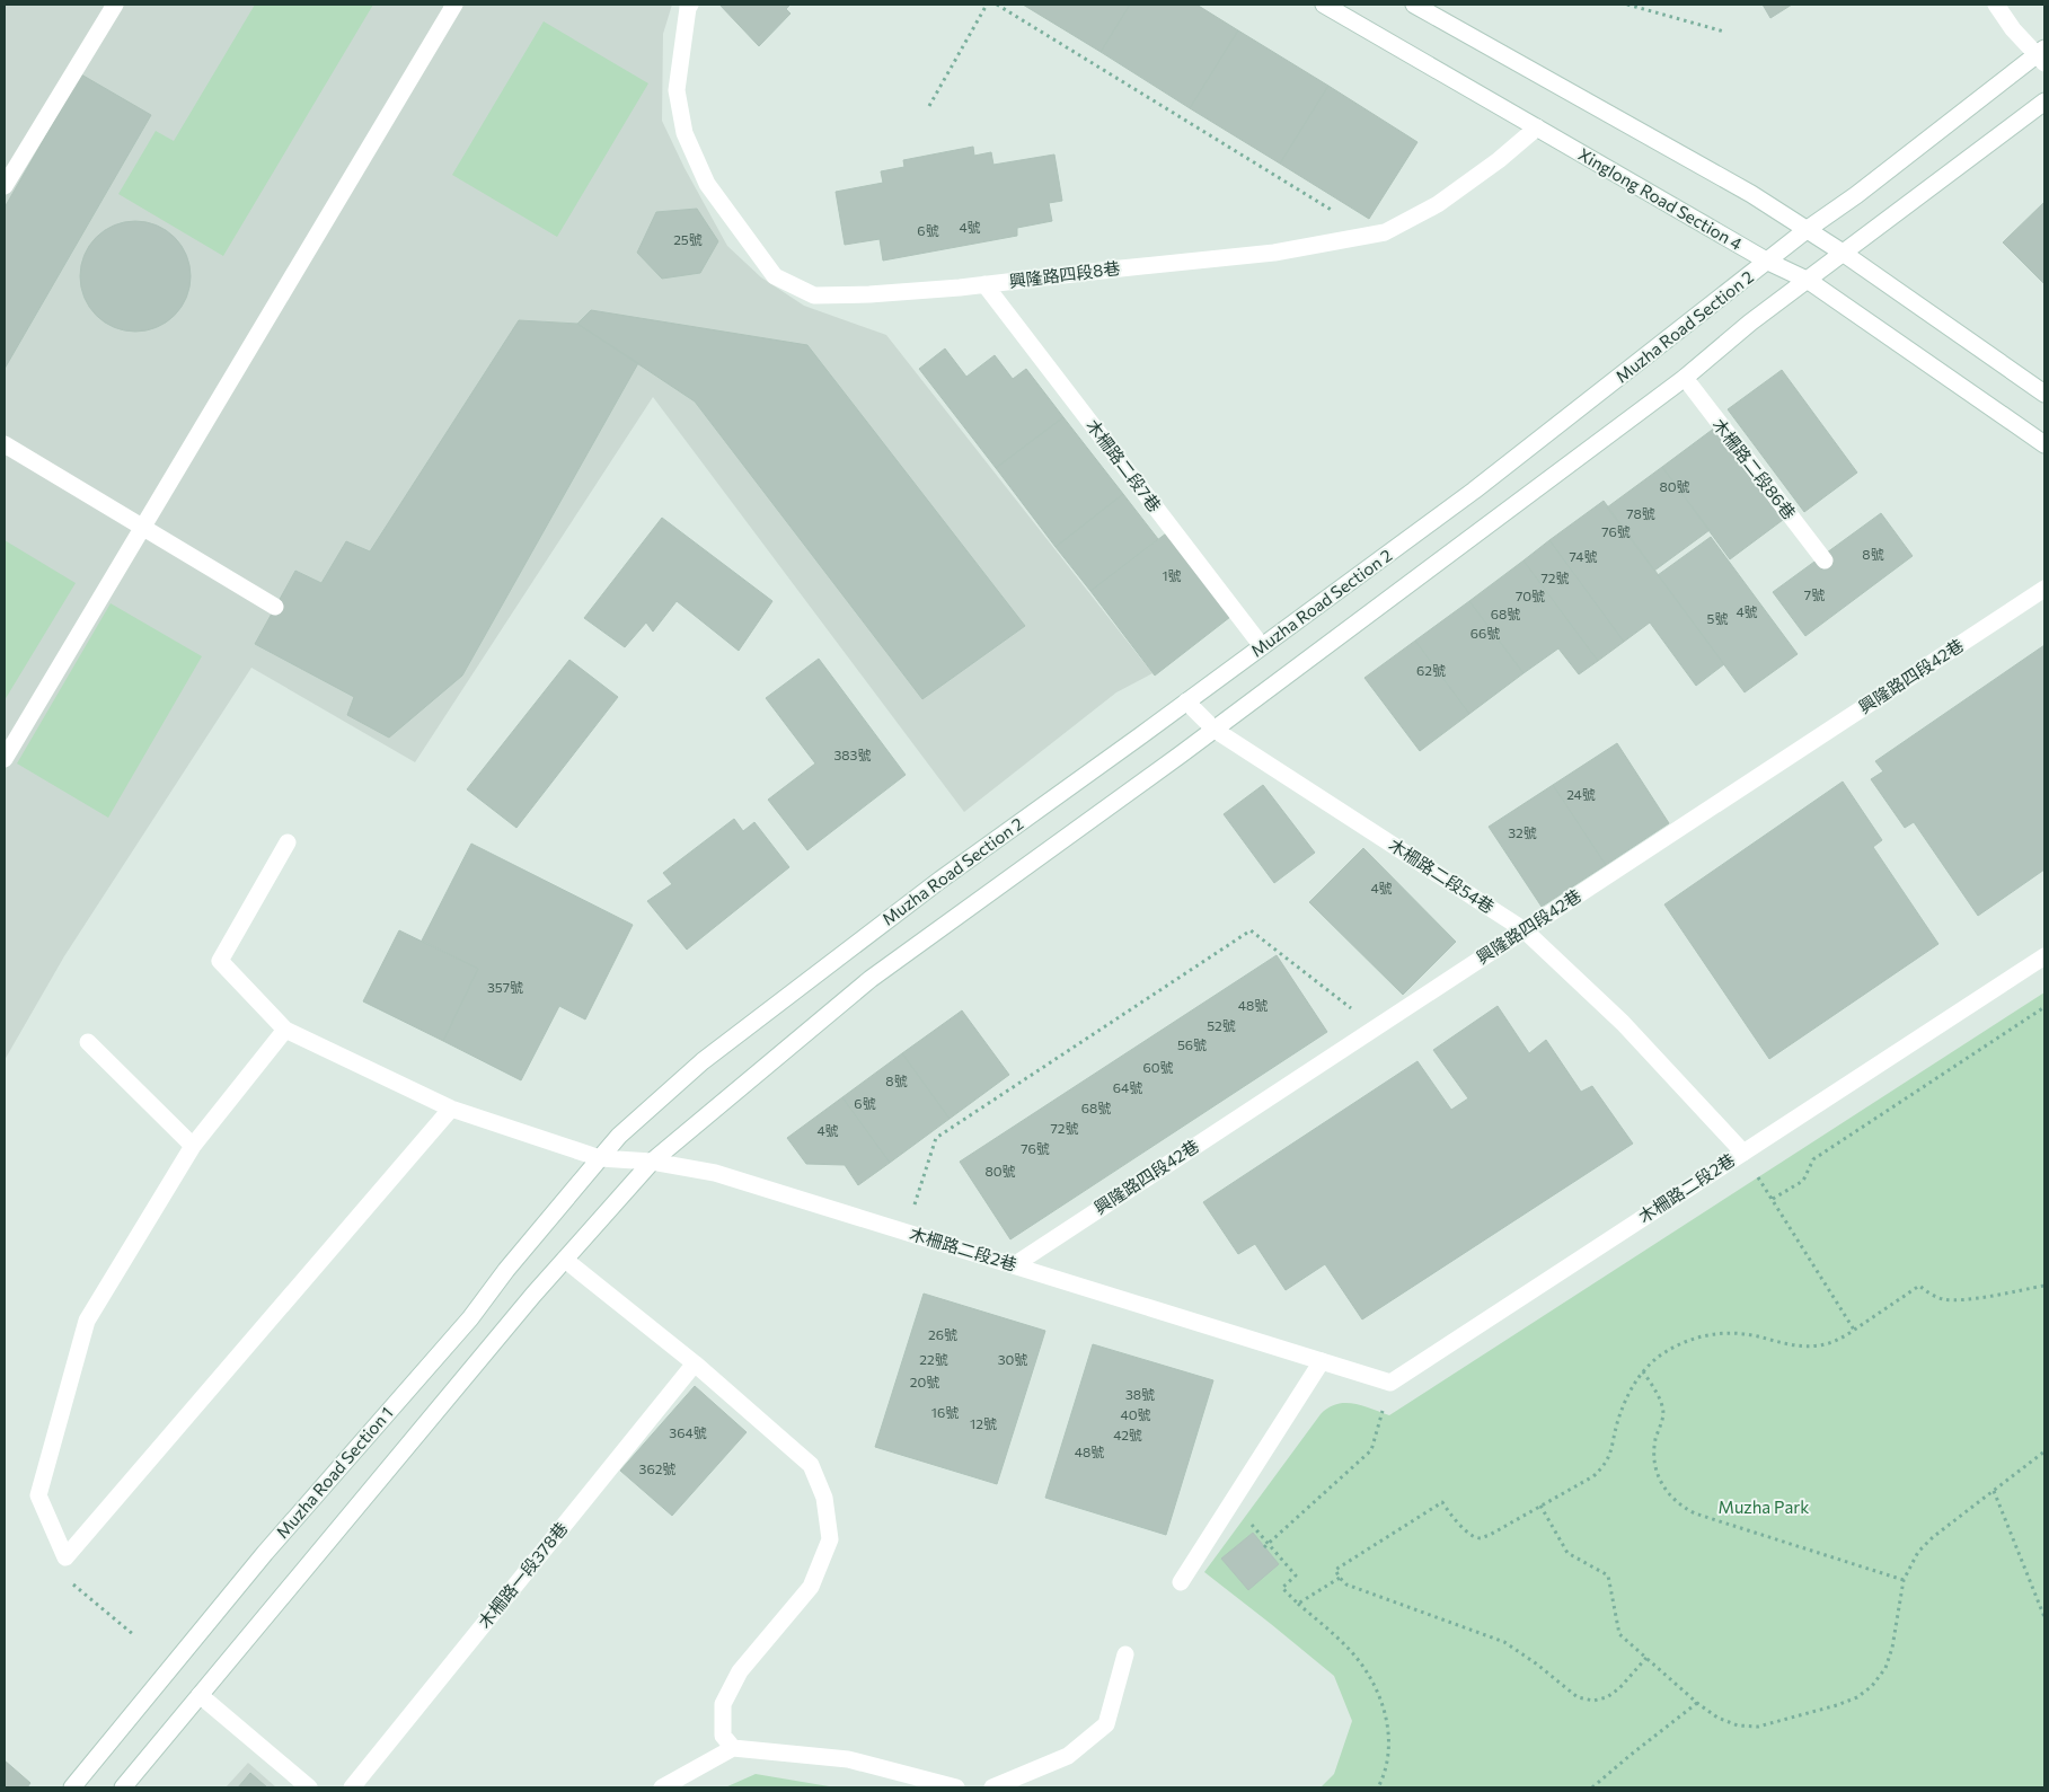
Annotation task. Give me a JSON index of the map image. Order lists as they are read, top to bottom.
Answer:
{
  "streets": {
    "main road": [
      "Xinglong Road Section 4",
      "興隆路四段8巷",
      "Muzha Road Section 2",
      "木柵路二段7巷",
      "木柵路二段86巷",
      "興隆路四段42巷",
      "木柵路二段54巷",
      "木柵路二段2巷",
      "Muzha Road Section 1",
      "木柵路一段378巷"
    ]
  },
  "crossings": [
    ["Xinglong Road Section 4", "興隆路四段8巷"],
    ["Xinglong Road Section 4", "Muzha Road Section 2"],
    ["興隆路四段8巷", "木柵路二段7巷"],
    ["Muzha Road Section 2", "木柵路二段7巷"],
    ["Muzha Road Section 2", "木柵路二段86巷"],
    ["Muzha Road Section 2", "木柵路二段54巷"],
    ["Muzha Road Section 2", "木柵路二段2巷"],
    ["Muzha Road Section 2", "Muzha Road Section 1"],
    ["興隆路四段42巷", "木柵路二段54巷"],
    ["興隆路四段42巷", "木柵路二段2巷"],
    ["木柵路二段54巷", "木柵路二段2巷"],
    ["木柵路二段2巷", "Muzha Road Section 1"]
  ],
  "parks": ["Muzha Park"],
  "house_numbers": [
    "4號",
    "6號",
    "25號",
    "80號",
    "78號",
    "76號",
    "8號",
    "74號",
    "1號",
    "72號",
    "7號",
    "70號",
    "4號",
    "68號",
    "5號",
    "66號",
    "62號",
    "383號",
    "24號",
    "32號",
    "4號",
    "357號",
    "48號",
    "52號",
    "56號",
    "60號",
    "8號",
    "64號",
    "6號",
    "68號",
    "72號",
    "4號",
    "76號",
    "80號",
    "26號",
    "22號",
    "30號",
    "20號",
    "38號",
    "16號",
    "40號",
    "12號",
    "364號",
    "42號",
    "48號",
    "362號"
  ]
}
